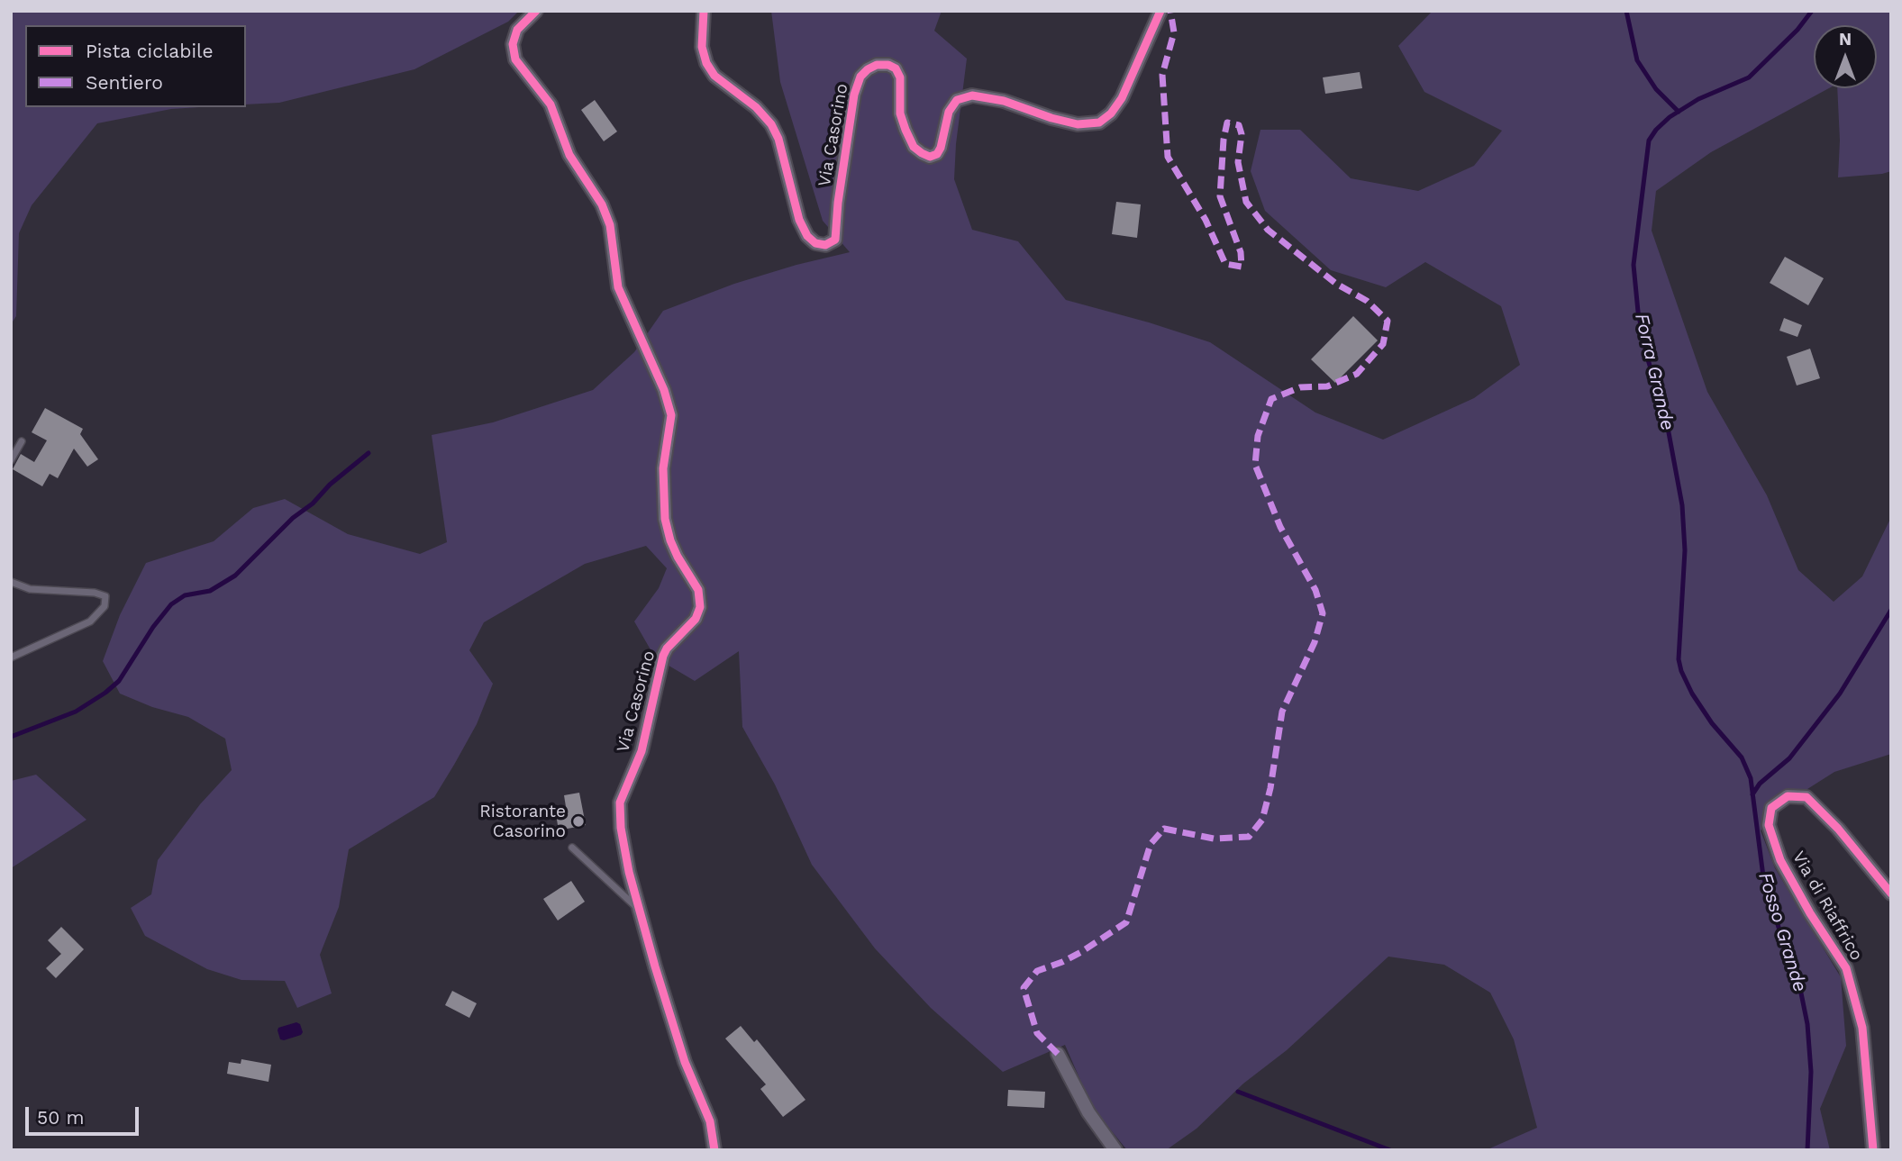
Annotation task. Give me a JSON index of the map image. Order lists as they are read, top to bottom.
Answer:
{
  "streets": {
    "street": ["Via Casorino", "Via di Riaffrico"]
  },
  "water": ["Forra Grande", "Fosso Grande"],
  "places": ["Ristorante Casorino"],
  "legend": ["Pista ciclabile", "Sentiero"],
  "scale_bar": "50 m",
  "north": "top"
}
